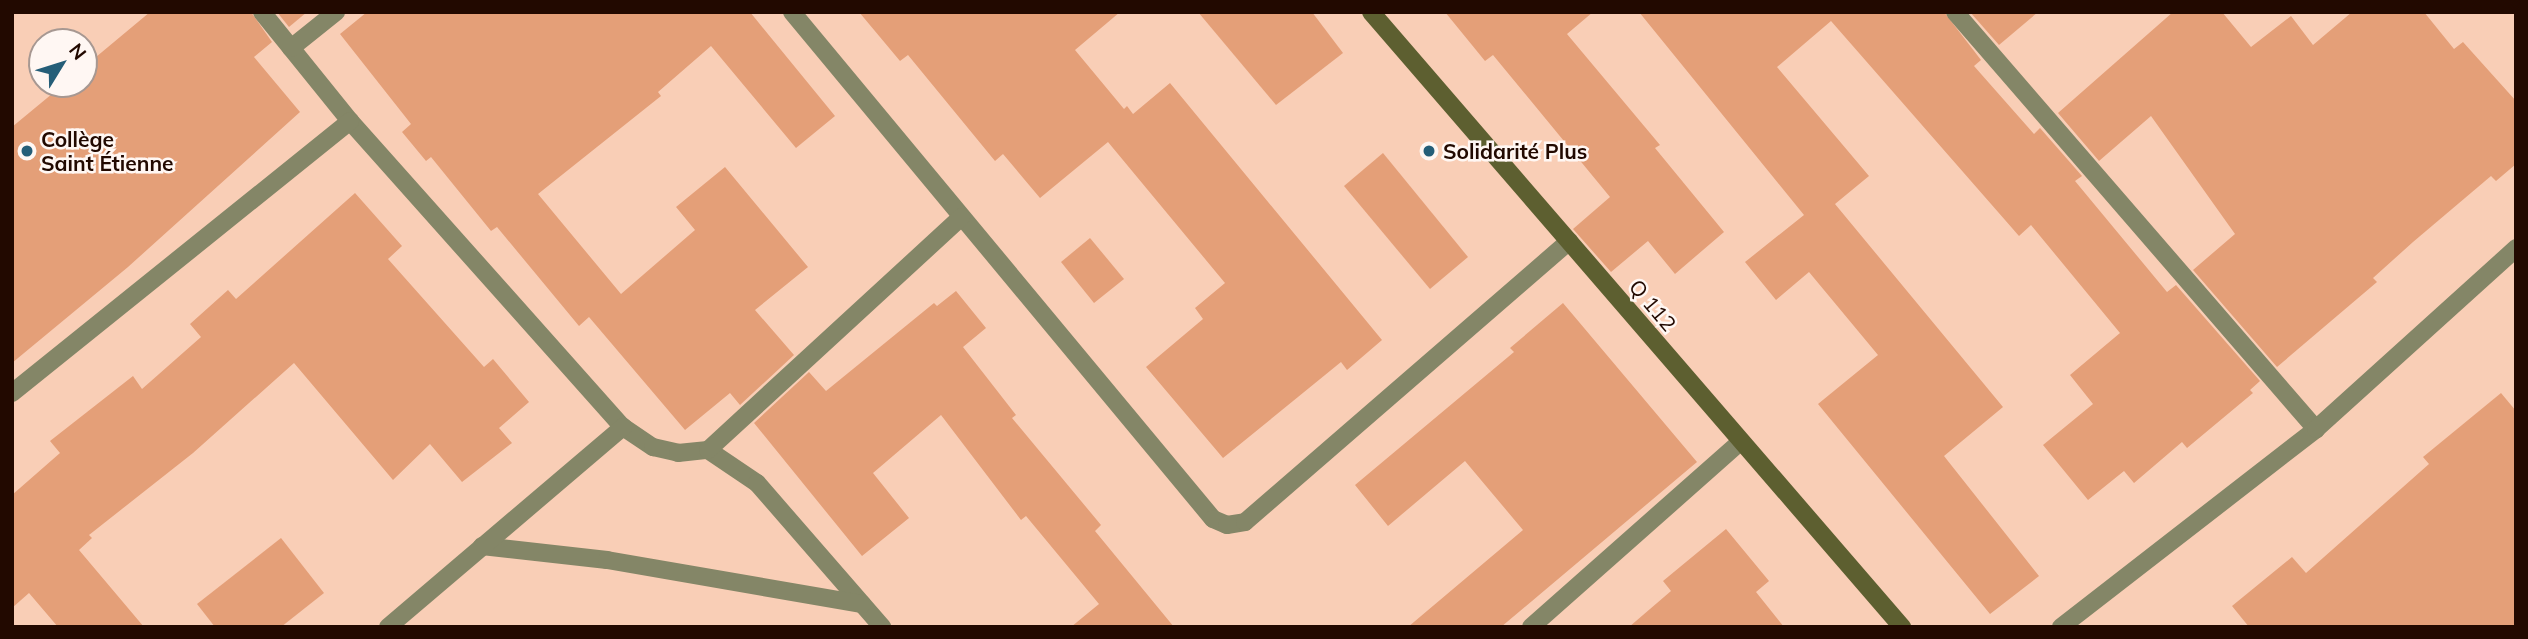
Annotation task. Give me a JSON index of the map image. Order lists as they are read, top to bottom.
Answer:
{
  "streets": {
    "street": ["Q 112"]
  },
  "places": ["Collège Saint Étienne", "Solidarité Plus"],
  "north": "top right"
}
